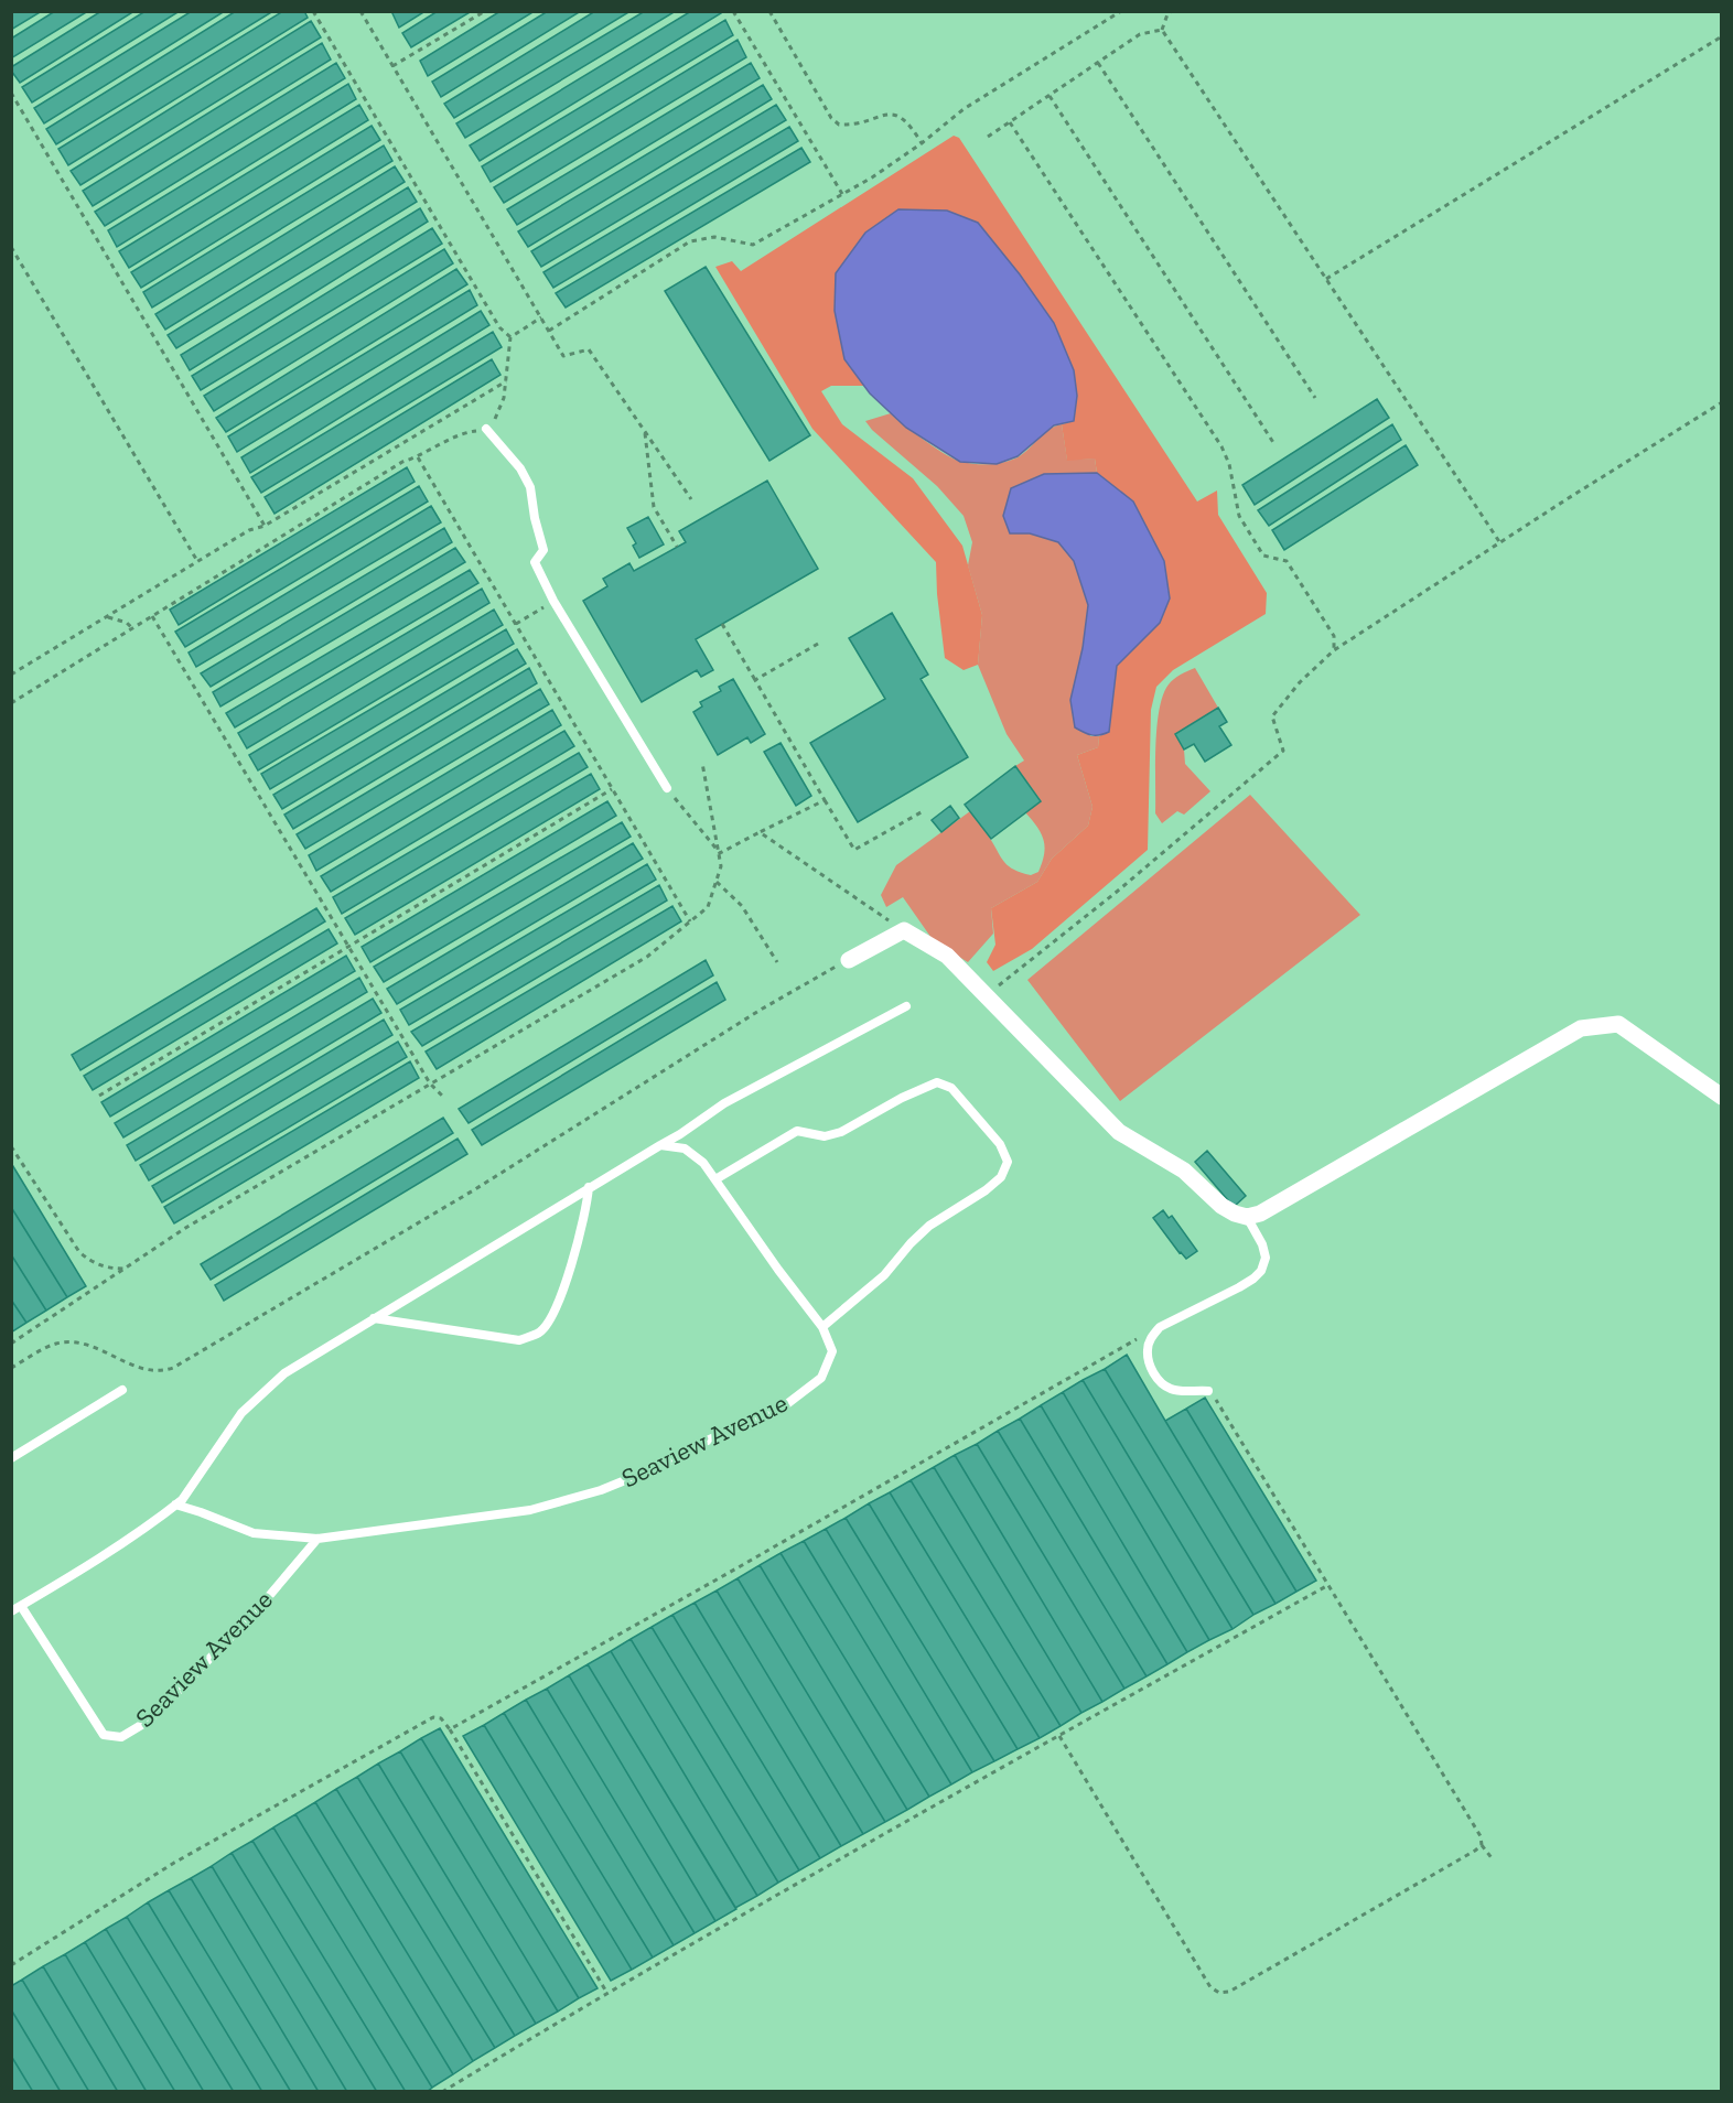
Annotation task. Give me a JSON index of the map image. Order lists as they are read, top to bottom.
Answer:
{
  "streets": {
    "lane": ["Seaview Avenue"]
  }
}
